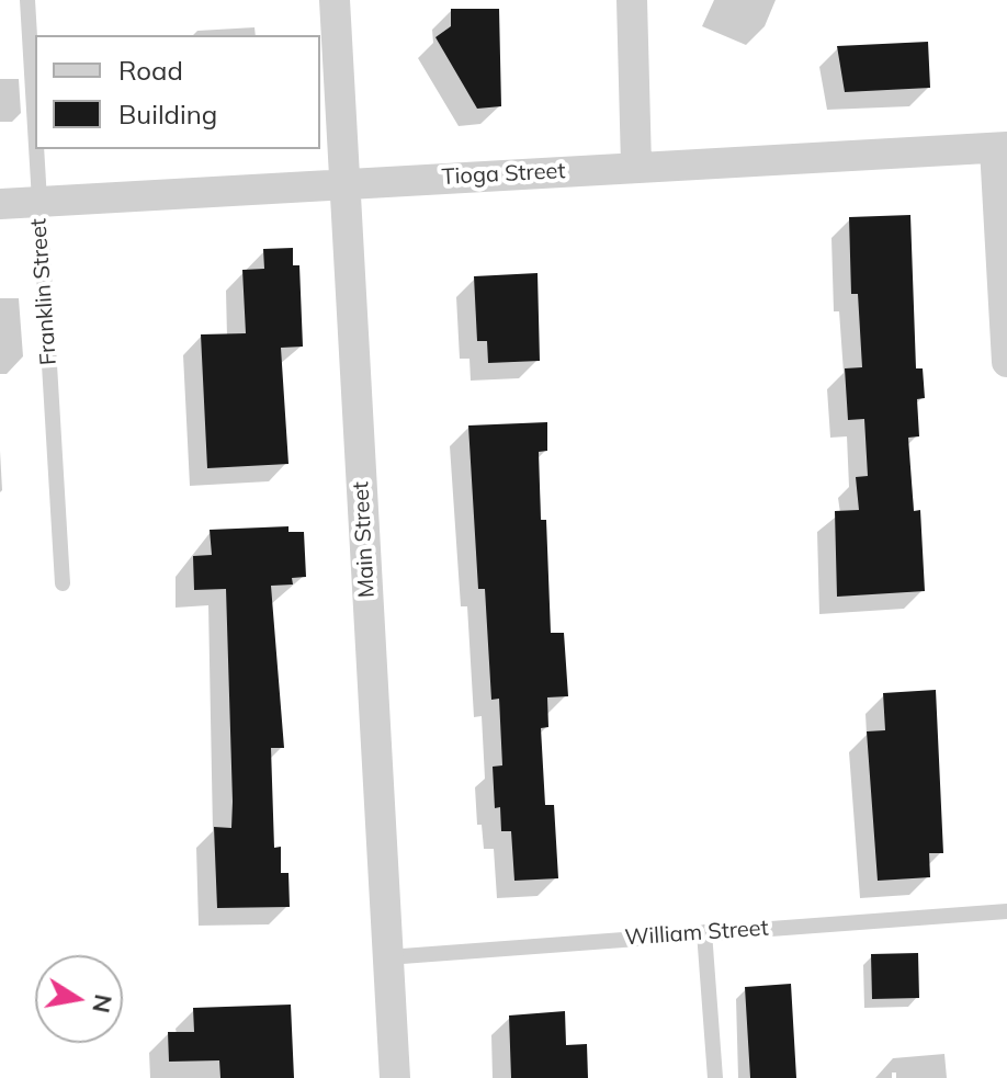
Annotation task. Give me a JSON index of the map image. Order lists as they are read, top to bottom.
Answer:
{
  "streets": {
    "street": ["Tioga Street", "Main Street"],
    "lane": ["Franklin Street", "William Street"]
  },
  "crossings": [
    ["Tioga Street", "Franklin Street"],
    ["Tioga Street", "Main Street"],
    ["Main Street", "William Street"]
  ],
  "legend": ["Road", "Building"],
  "north": "right"
}
